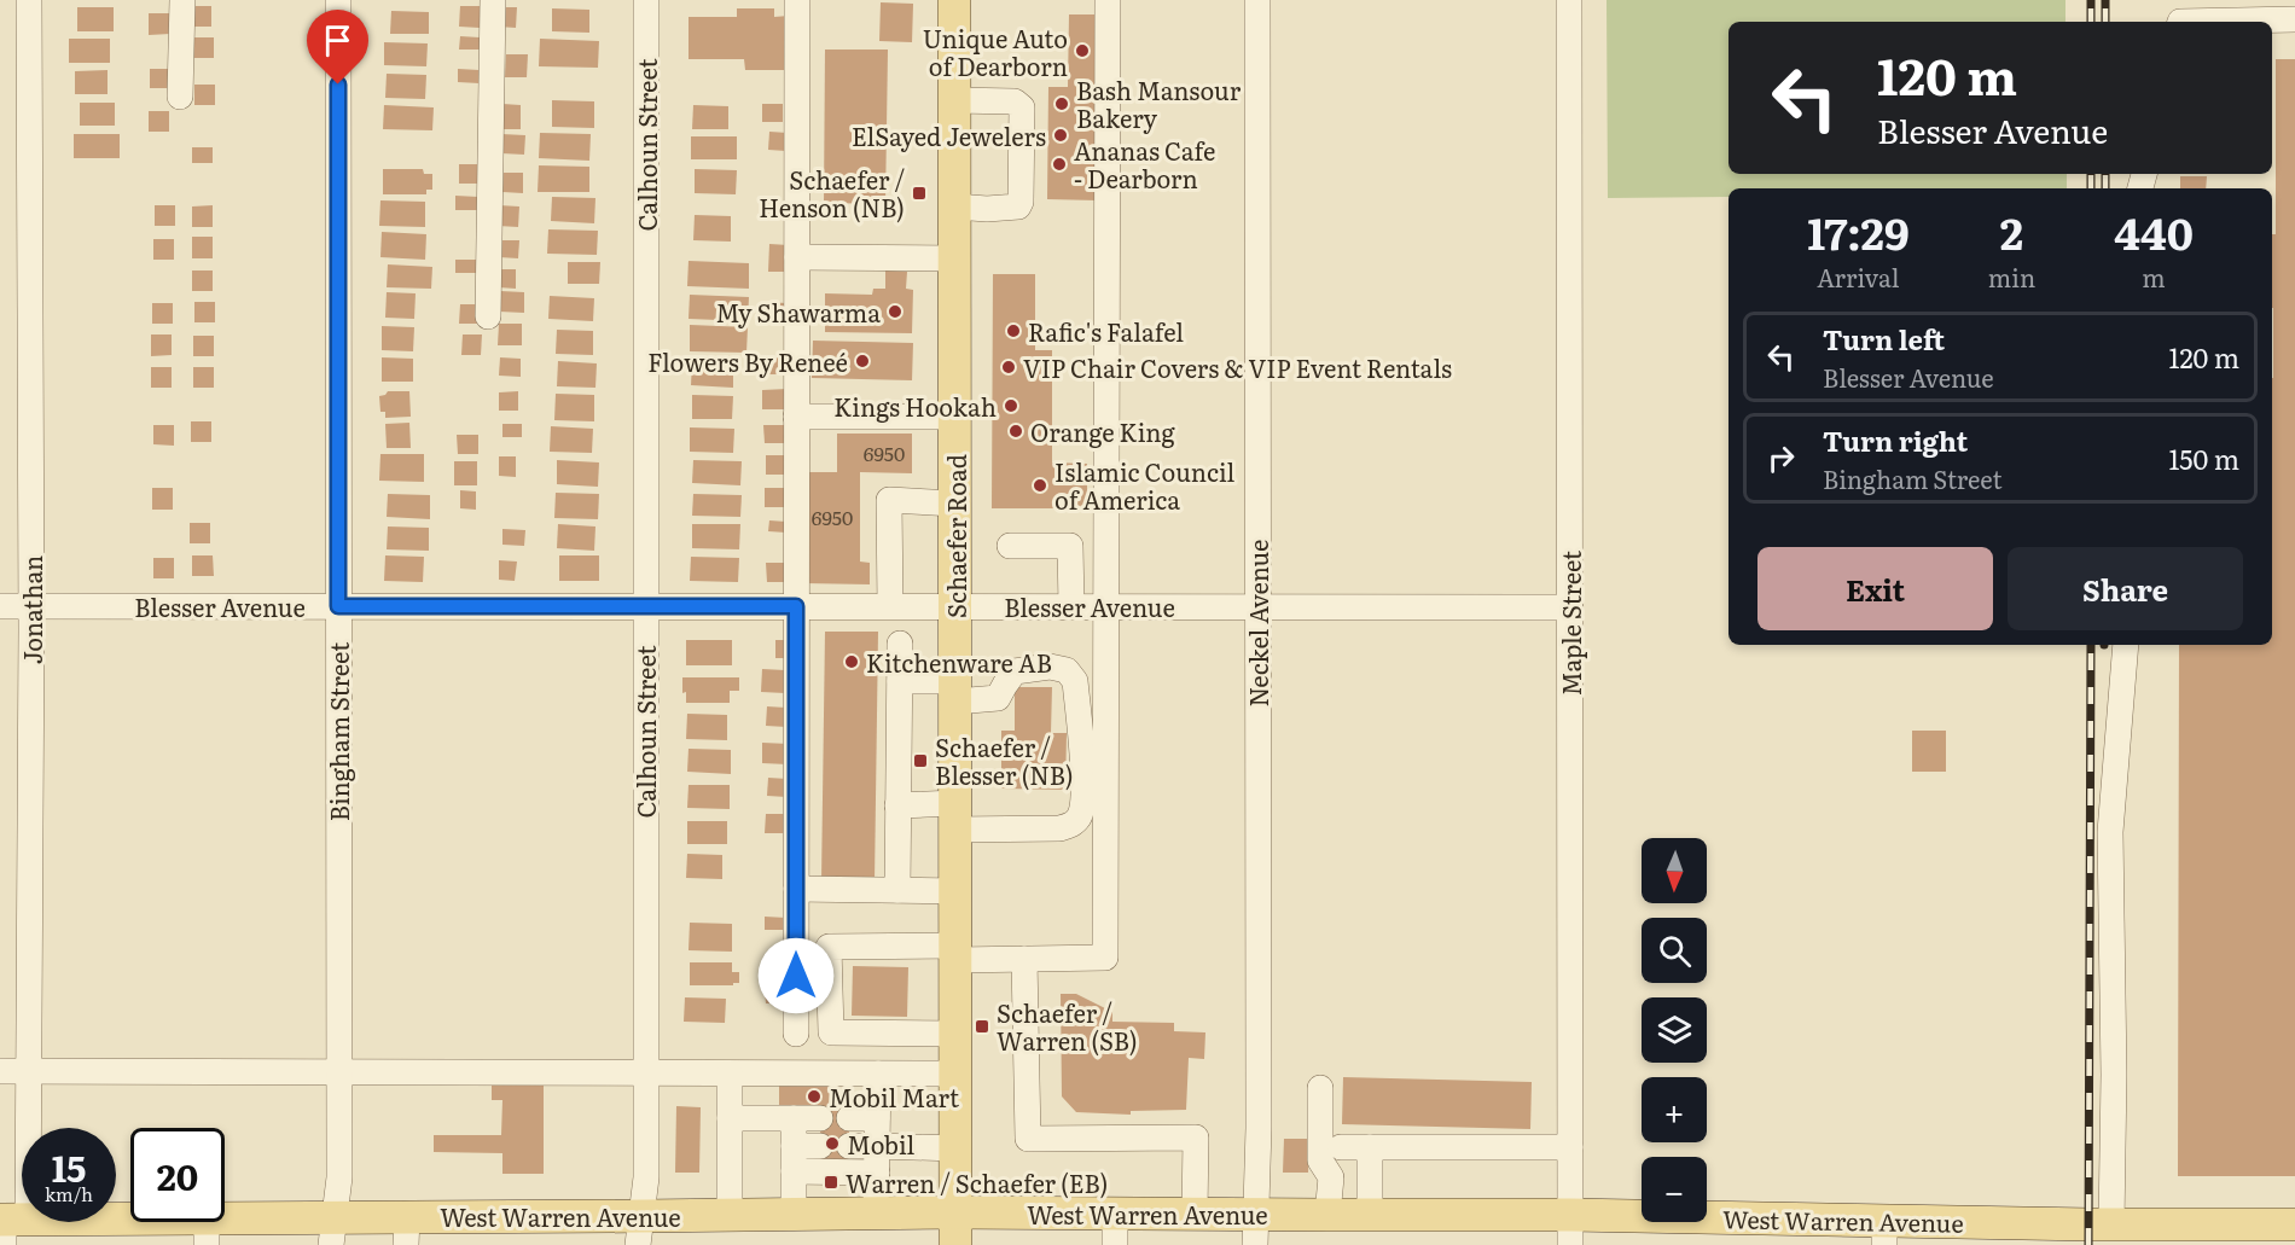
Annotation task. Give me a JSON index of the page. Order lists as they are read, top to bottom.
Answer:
{
  "streets": {
    "main road": ["Schaefer Road", "West Warren Avenue"],
    "street": [
      "Calhoun Street",
      "Blesser Avenue",
      "Jonathan",
      "Neckel Avenue",
      "Maple Street",
      "Bingham Street"
    ]
  },
  "crossings": [
    ["Calhoun Street", "Blesser Avenue"],
    ["Calhoun Street", "West Warren Avenue"],
    ["Schaefer Road", "Blesser Avenue"],
    ["Schaefer Road", "West Warren Avenue"],
    ["Blesser Avenue", "Jonathan"],
    ["Blesser Avenue", "Neckel Avenue"],
    ["Blesser Avenue", "Maple Street"],
    ["Blesser Avenue", "Bingham Street"],
    ["Jonathan", "West Warren Avenue"],
    ["Neckel Avenue", "West Warren Avenue"],
    ["Maple Street", "West Warren Avenue"],
    ["Bingham Street", "West Warren Avenue"]
  ],
  "places": {
    "other": [
      "Unique Auto of Dearborn",
      "Bash Mansour Bakery",
      "ElSayed Jewelers",
      "Ananas Cafe - Dearborn",
      "My Shawarma",
      "Rafic's Falafel",
      "Flowers By Reneé",
      "VIP Chair Covers & VIP Event Rentals",
      "Kings Hookah",
      "Orange King",
      "Islamic Council of America",
      "Kitchenware AB",
      "Mobil Mart",
      "Mobil"
    ],
    "transit": [
      "Schaefer / Henson (NB)",
      "Schaefer / Blesser (NB)",
      "Schaefer / Warren (SB)",
      "Warren / Schaefer (EB)"
    ]
  },
  "house_numbers": ["6950", "6950"],
  "north": "bottom",
  "page": {
    "turn": ["120 m", "Blesser Avenue"],
    "eta": [
      "17:29",
      "Arrival",
      "2",
      "min",
      "440",
      "m"
    ],
    "list": [
      {
        "name": "Turn left",
        "note": "Blesser Avenue",
        "value": "120 m"
      },
      {
        "name": "Turn right",
        "note": "Bingham Street",
        "value": "150 m"
      }
    ],
    "buttons": ["Exit", "Share"],
    "map_buttons": ["+", "−"],
    "speed": "15 km/h",
    "limit": "20"
  }
}
